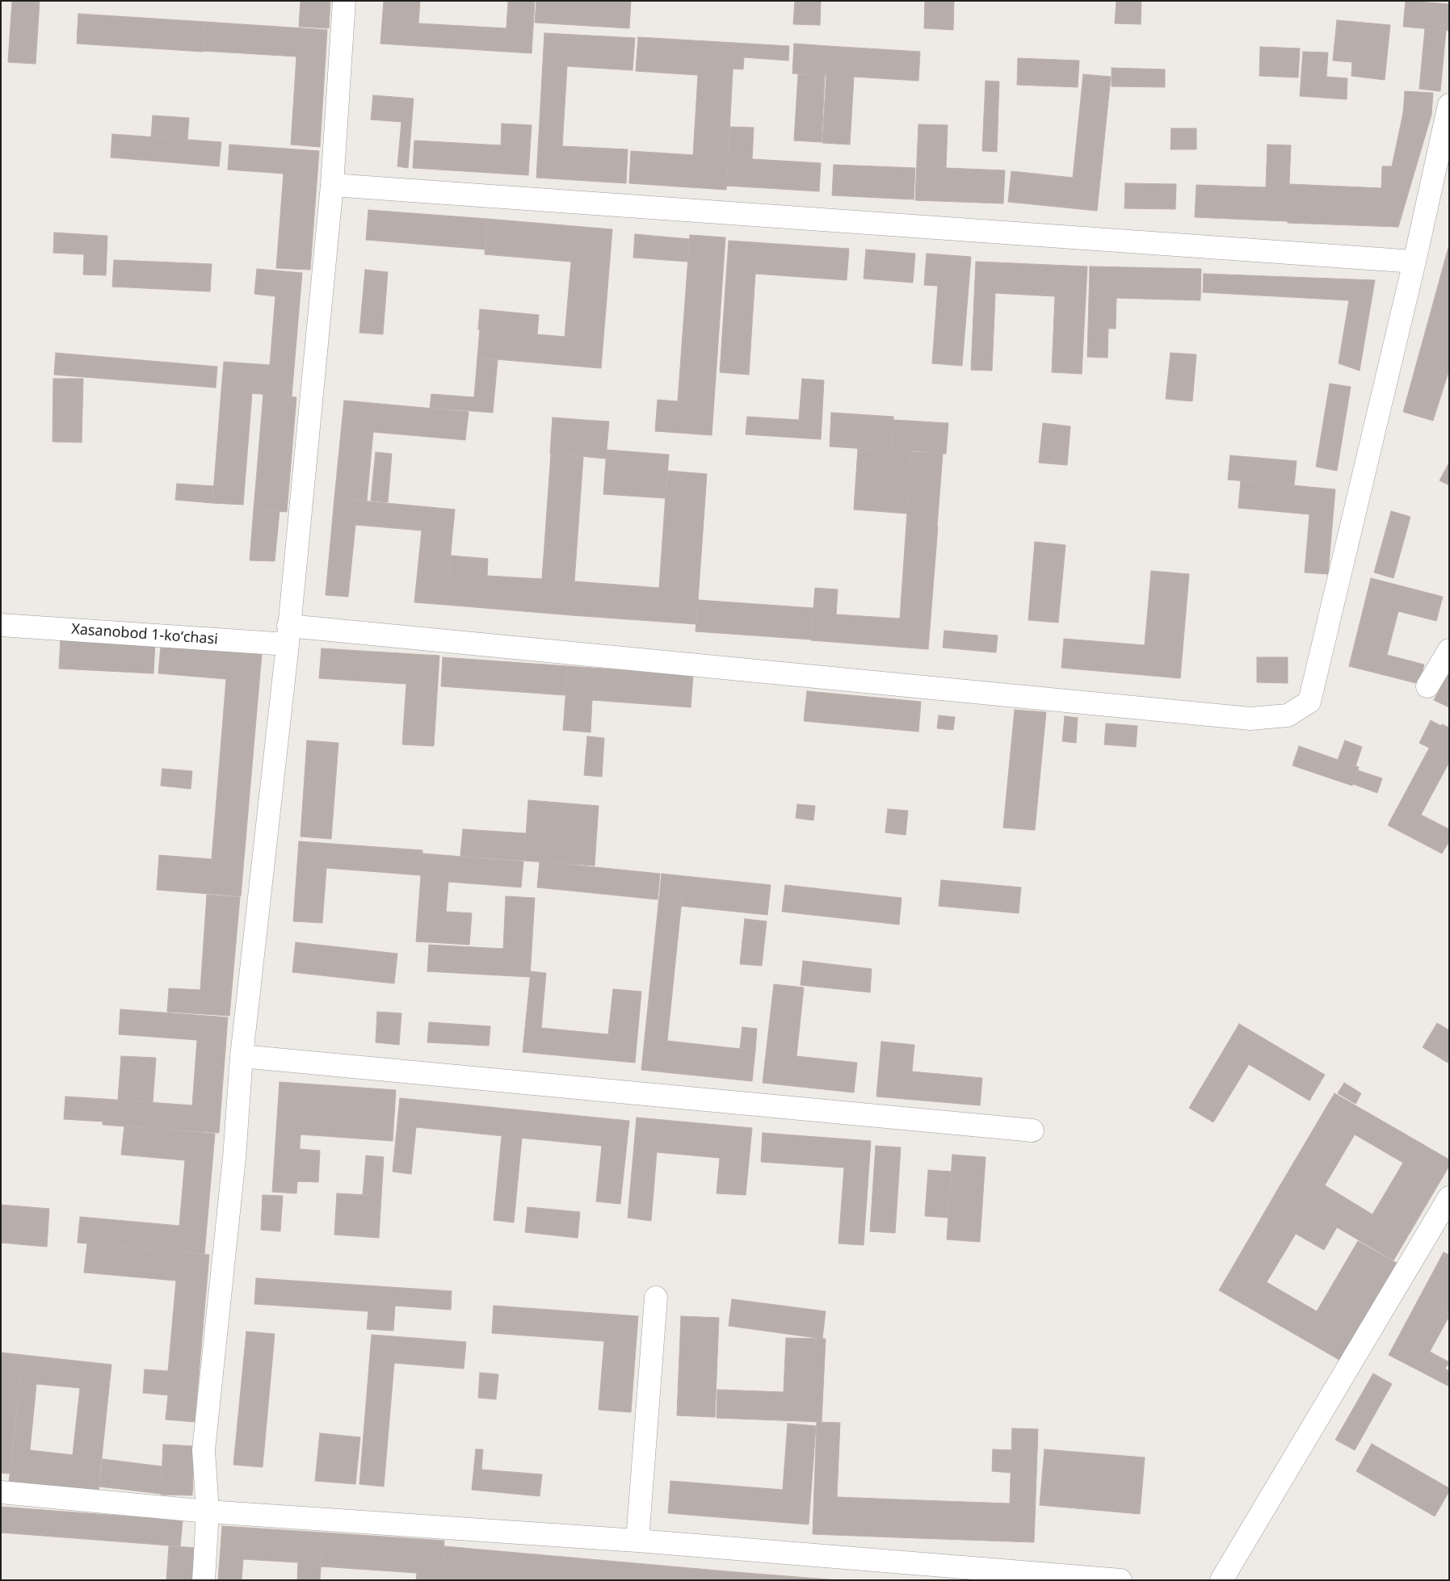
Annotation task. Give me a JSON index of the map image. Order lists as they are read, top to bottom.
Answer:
{
  "streets": {
    "street": ["Xasanobod 1-koʻchasi"]
  }
}
